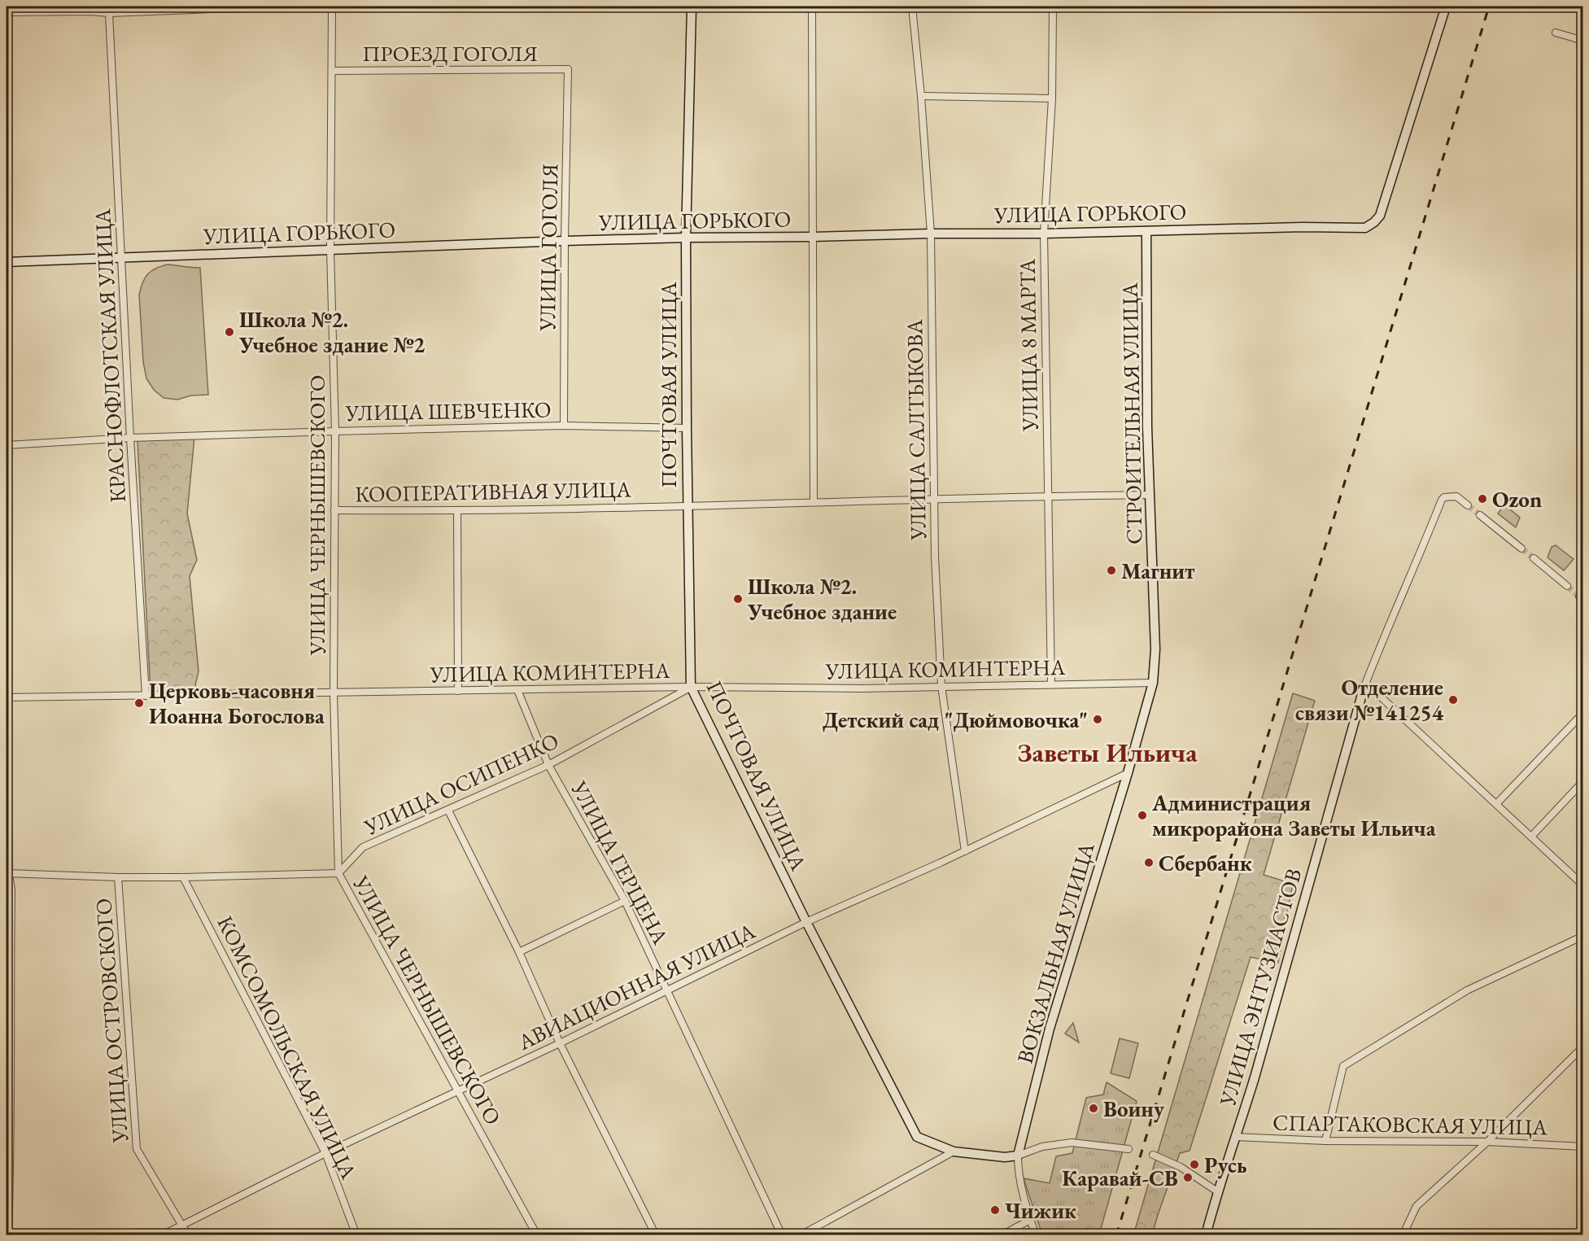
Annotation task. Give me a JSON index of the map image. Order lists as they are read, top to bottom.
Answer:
{
  "streets": {
    "street": [
      "ПРОЕЗД ГОГОЛЯ",
      "УЛИЦА ГОРЬКОГО",
      "УЛИЦА ГОГОЛЯ",
      "УЛИЦА 8 МАРТА",
      "КРАСНОФЛОТСКАЯ УЛИЦА",
      "ПОЧТОВАЯ УЛИЦА",
      "УЛИЦА ШЕВЧЕНКО",
      "СТРОИТЕЛЬНАЯ УЛИЦА",
      "УЛИЦА САЛТЫКОВА",
      "КООПЕРАТИВНАЯ УЛИЦА",
      "УЛИЦА ЧЕРНЫШЕВСКОГО",
      "УЛИЦА КОМИНТЕРНА",
      "УЛИЦА ОСИПЕНКО",
      "УЛИЦА ГЕРЦЕНА",
      "ВОКЗАЛЬНАЯ УЛИЦА",
      "АВИАЦИОННАЯ УЛИЦА",
      "УЛИЦА ЭНТУЗИАСТОВ",
      "УЛИЦА ОСТРОВСКОГО",
      "КОМСОМОЛЬСКАЯ УЛИЦА",
      "СПАРТАКОВСКАЯ УЛИЦА"
    ]
  },
  "crossings": [
    ["ПРОЕЗД ГОГОЛЯ", "УЛИЦА ГОГОЛЯ"],
    ["ПРОЕЗД ГОГОЛЯ", "УЛИЦА ЧЕРНЫШЕВСКОГО"],
    ["УЛИЦА ГОРЬКОГО", "УЛИЦА ГОГОЛЯ"],
    ["УЛИЦА ГОРЬКОГО", "УЛИЦА 8 МАРТА"],
    ["УЛИЦА ГОРЬКОГО", "КРАСНОФЛОТСКАЯ УЛИЦА"],
    ["УЛИЦА ГОРЬКОГО", "ПОЧТОВАЯ УЛИЦА"],
    ["УЛИЦА ГОРЬКОГО", "СТРОИТЕЛЬНАЯ УЛИЦА"],
    ["УЛИЦА ГОРЬКОГО", "УЛИЦА САЛТЫКОВА"],
    ["УЛИЦА ГОРЬКОГО", "УЛИЦА ЧЕРНЫШЕВСКОГО"],
    ["УЛИЦА ГОГОЛЯ", "УЛИЦА ШЕВЧЕНКО"],
    ["УЛИЦА 8 МАРТА", "КООПЕРАТИВНАЯ УЛИЦА"],
    ["УЛИЦА 8 МАРТА", "УЛИЦА КОМИНТЕРНА"],
    ["КРАСНОФЛОТСКАЯ УЛИЦА", "УЛИЦА ШЕВЧЕНКО"],
    ["КРАСНОФЛОТСКАЯ УЛИЦА", "УЛИЦА КОМИНТЕРНА"],
    ["ПОЧТОВАЯ УЛИЦА", "УЛИЦА ШЕВЧЕНКО"],
    ["ПОЧТОВАЯ УЛИЦА", "КООПЕРАТИВНАЯ УЛИЦА"],
    ["ПОЧТОВАЯ УЛИЦА", "УЛИЦА КОМИНТЕРНА"],
    ["ПОЧТОВАЯ УЛИЦА", "УЛИЦА ОСИПЕНКО"],
    ["ПОЧТОВАЯ УЛИЦА", "ВОКЗАЛЬНАЯ УЛИЦА"],
    ["ПОЧТОВАЯ УЛИЦА", "АВИАЦИОННАЯ УЛИЦА"],
    ["УЛИЦА ШЕВЧЕНКО", "УЛИЦА ЧЕРНЫШЕВСКОГО"],
    ["СТРОИТЕЛЬНАЯ УЛИЦА", "КООПЕРАТИВНАЯ УЛИЦА"],
    ["СТРОИТЕЛЬНАЯ УЛИЦА", "УЛИЦА КОМИНТЕРНА"],
    ["СТРОИТЕЛЬНАЯ УЛИЦА", "ВОКЗАЛЬНАЯ УЛИЦА"],
    ["УЛИЦА САЛТЫКОВА", "КООПЕРАТИВНАЯ УЛИЦА"],
    ["УЛИЦА САЛТЫКОВА", "УЛИЦА КОМИНТЕРНА"],
    ["УЛИЦА САЛТЫКОВА", "АВИАЦИОННАЯ УЛИЦА"],
    ["КООПЕРАТИВНАЯ УЛИЦА", "УЛИЦА ЧЕРНЫШЕВСКОГО"],
    ["УЛИЦА ЧЕРНЫШЕВСКОГО", "УЛИЦА КОМИНТЕРНА"],
    ["УЛИЦА ЧЕРНЫШЕВСКОГО", "УЛИЦА ОСИПЕНКО"],
    ["УЛИЦА ЧЕРНЫШЕВСКОГО", "АВИАЦИОННАЯ УЛИЦА"],
    ["УЛИЦА КОМИНТЕРНА", "УЛИЦА ОСИПЕНКО"],
    ["УЛИЦА КОМИНТЕРНА", "УЛИЦА ГЕРЦЕНА"],
    ["УЛИЦА КОМИНТЕРНА", "ВОКЗАЛЬНАЯ УЛИЦА"],
    ["УЛИЦА ОСИПЕНКО", "УЛИЦА ГЕРЦЕНА"],
    ["УЛИЦА ГЕРЦЕНА", "АВИАЦИОННАЯ УЛИЦА"],
    ["ВОКЗАЛЬНАЯ УЛИЦА", "АВИАЦИОННАЯ УЛИЦА"],
    ["АВИАЦИОННАЯ УЛИЦА", "УЛИЦА ОСТРОВСКОГО"],
    ["АВИАЦИОННАЯ УЛИЦА", "КОМСОМОЛЬСКАЯ УЛИЦА"],
    ["УЛИЦА ЭНТУЗИАСТОВ", "СПАРТАКОВСКАЯ УЛИЦА"]
  ],
  "districts": ["Заветы Ильича"],
  "places": [
    "Школа №2. Учебное здание №2",
    "Ozon",
    "Магнит",
    "Школа №2. Учебное здание",
    "Отделение связи №141254",
    "Церковь-часовня Иоанна Богослова",
    "Детский сад \"Дюймовочка\"",
    "Администрация микрорайона Заветы Ильича",
    "Сбербанк",
    "Воину",
    "Русь",
    "Каравай-СВ",
    "Чижик"
  ]
}
